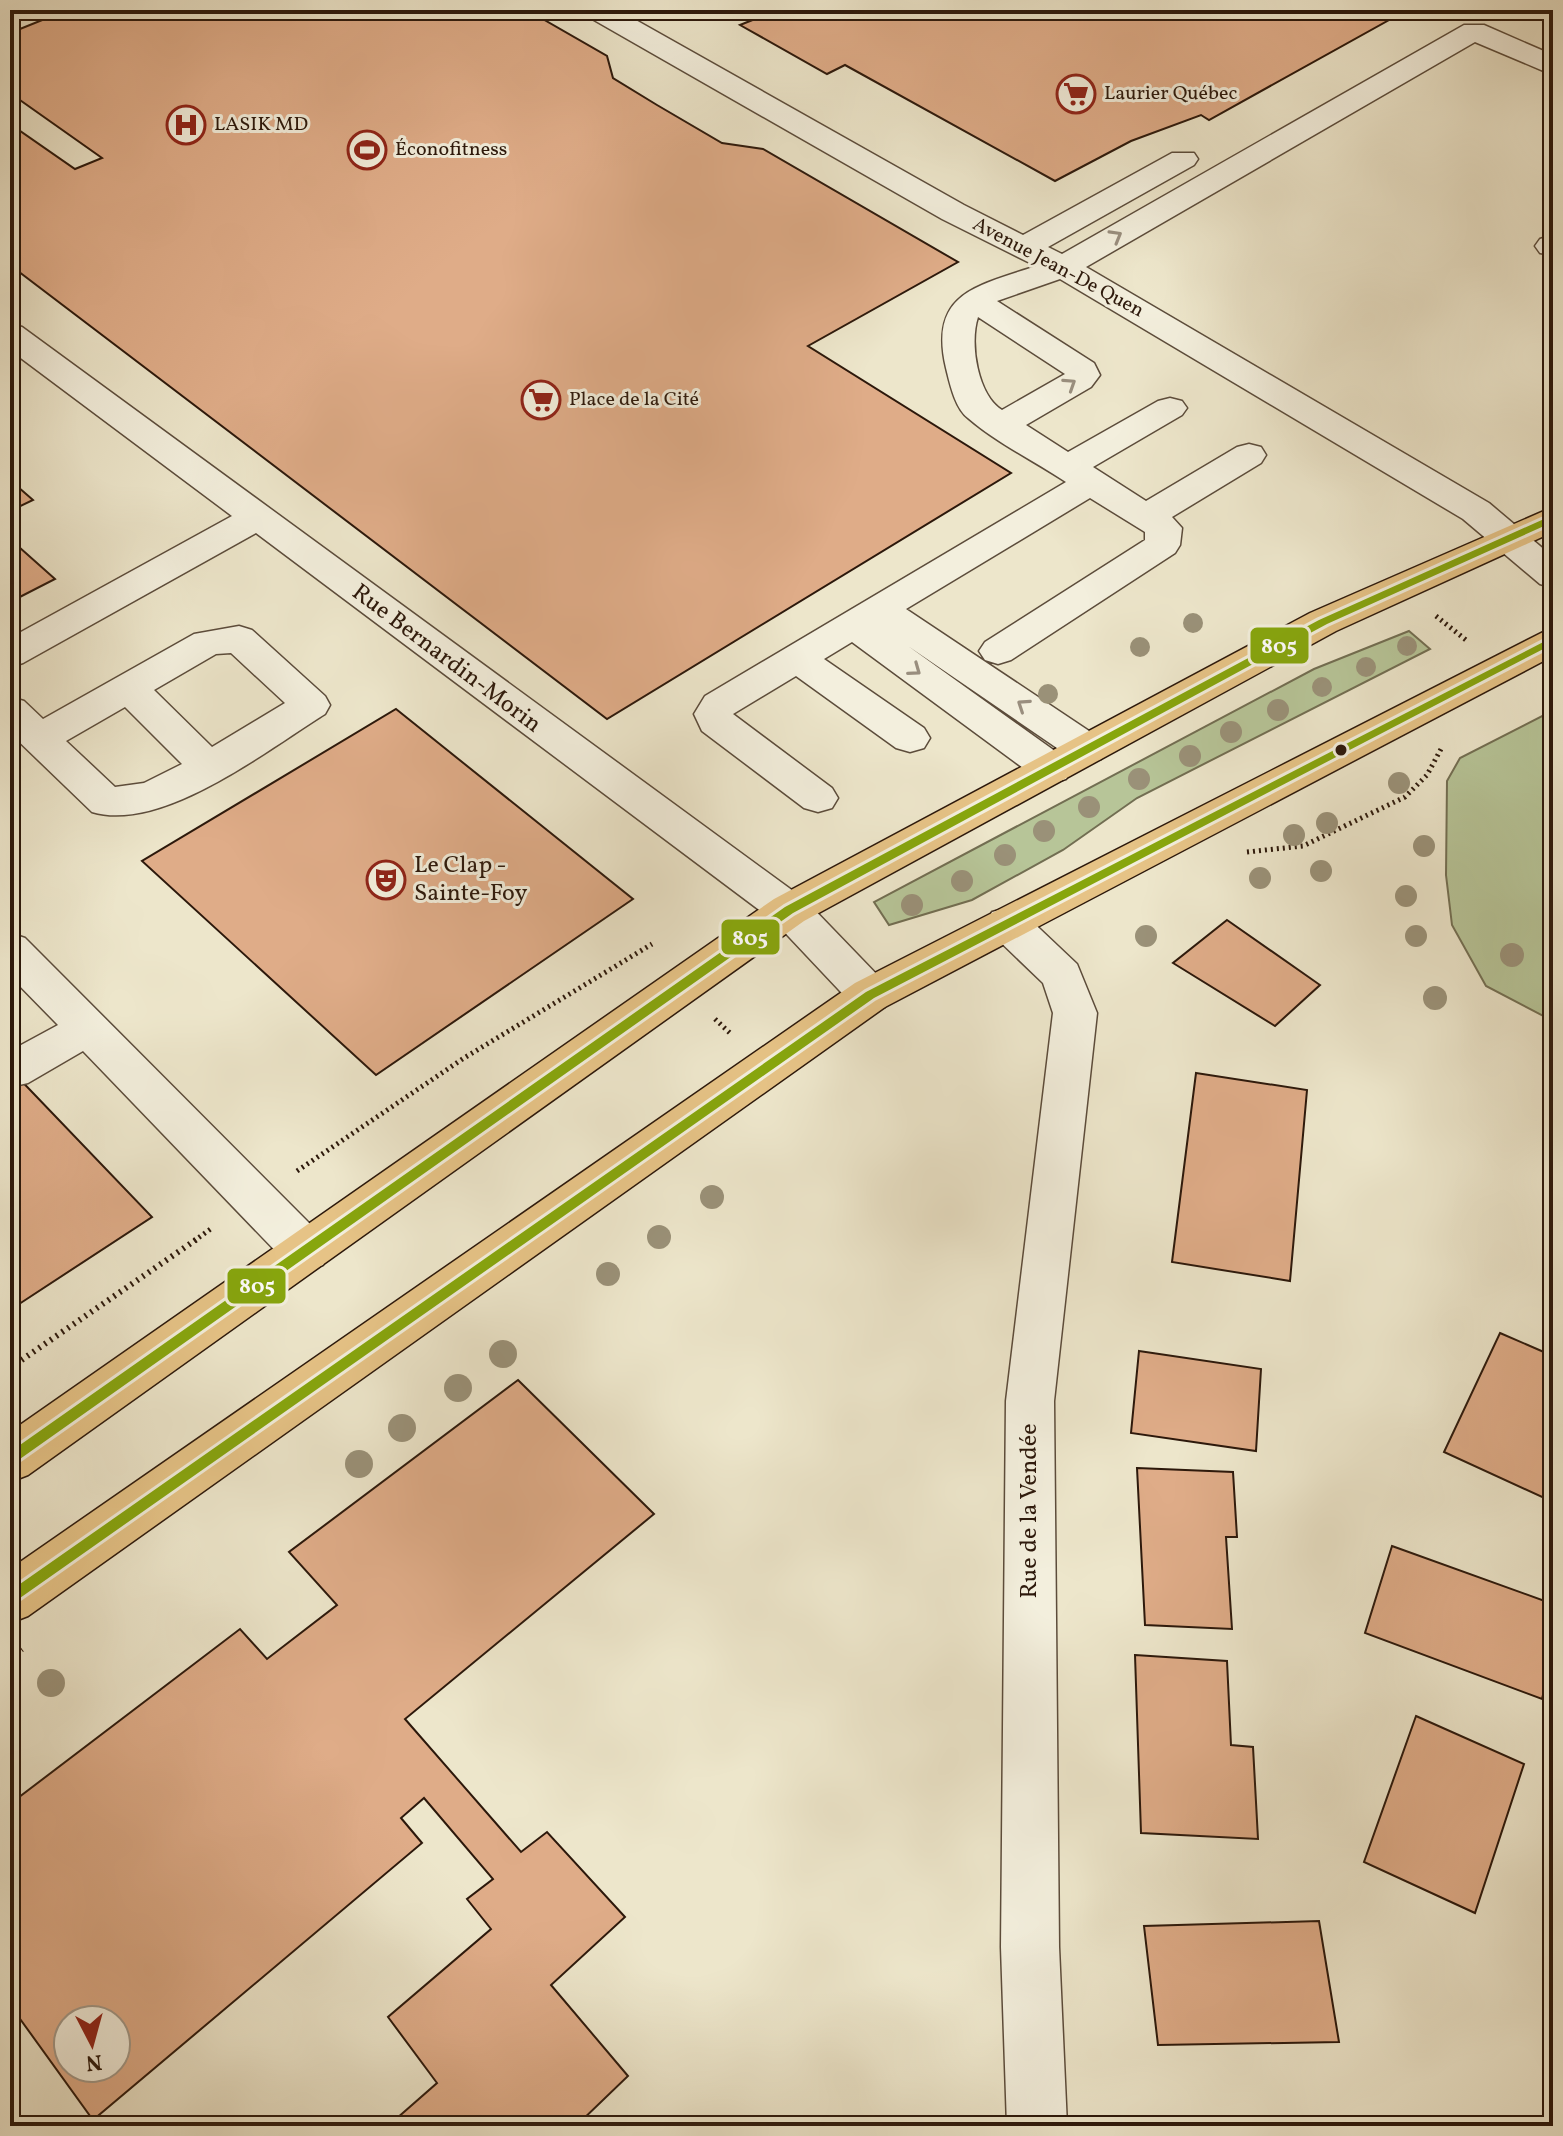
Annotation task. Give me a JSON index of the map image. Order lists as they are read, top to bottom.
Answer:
{
  "streets": {
    "street": ["Avenue Jean-De Quen", "Rue Bernardin-Morin", "Rue de la Vendée"]
  },
  "places": {
    "supermarket": ["Laurier Québec", "Place de la Cité"],
    "hospital": ["LASIK MD"],
    "sports": ["Éconofitness"],
    "theatre": ["Le Clap - Sainte-Foy"]
  },
  "lines": ["transit line 805"],
  "north": "bottom"
}
